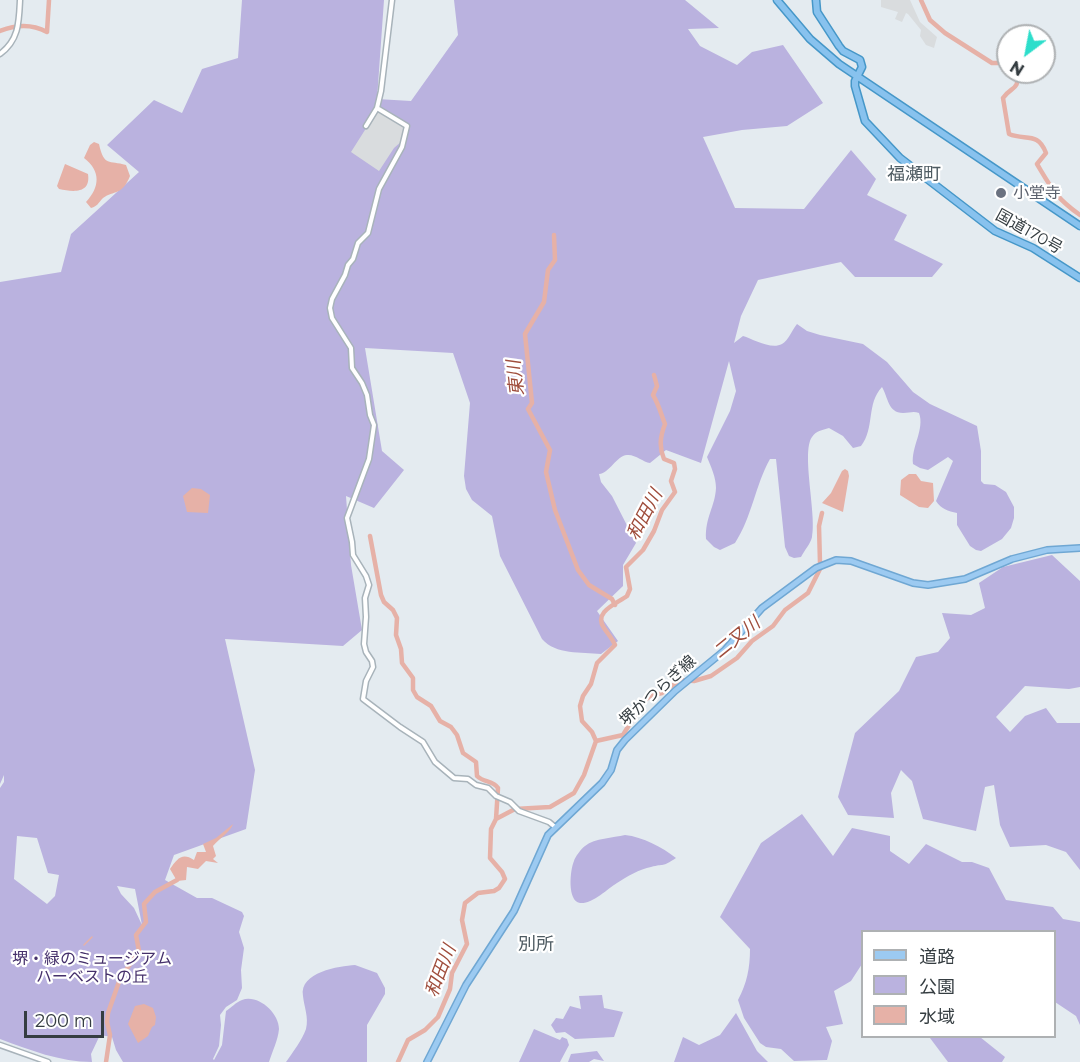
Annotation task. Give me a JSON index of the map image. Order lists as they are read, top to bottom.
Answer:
{
  "streets": {
    "highway": ["国道170号"],
    "main road": ["堺かつらぎ線"]
  },
  "districts": ["福瀬町", "別所"],
  "water": ["東川", "和田川", "二又川"],
  "parks": ["堺・緑のミュージアム ハーベストの丘"],
  "places": ["小堂寺"],
  "legend": ["道路", "公園", "水域"],
  "scale_bar": "200 m",
  "north": "bottom left"
}
